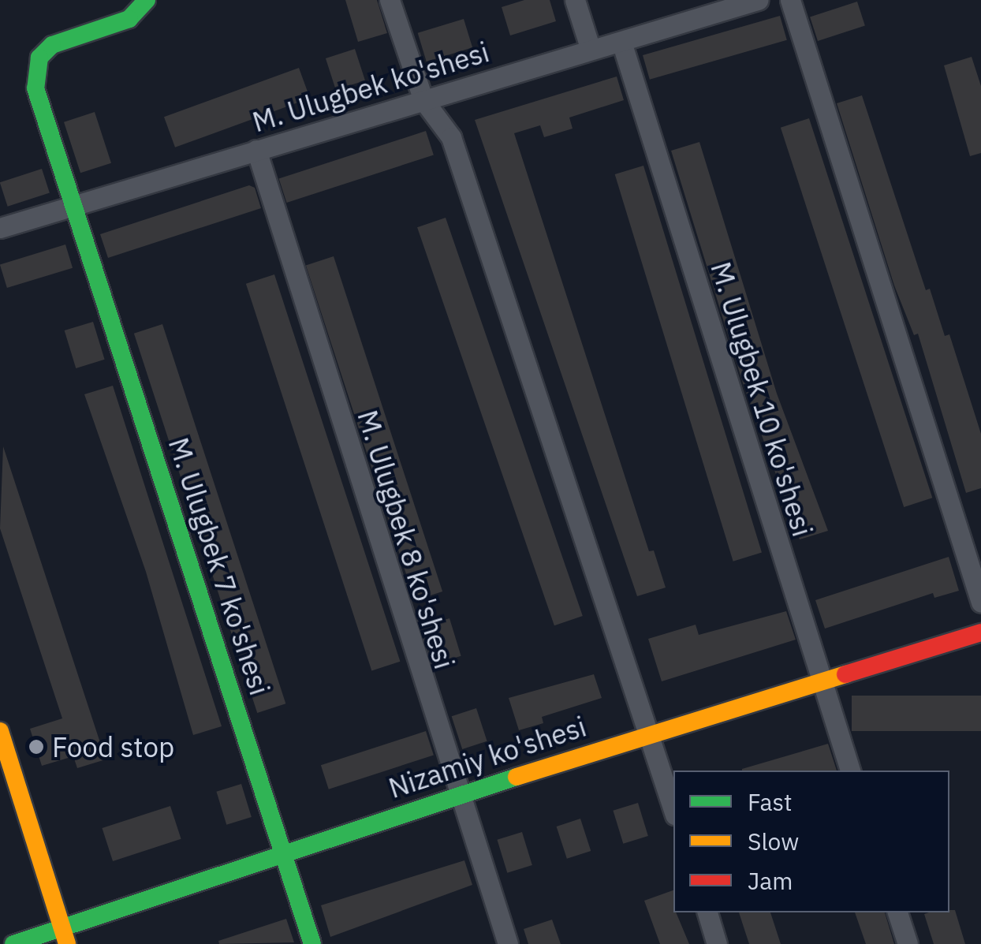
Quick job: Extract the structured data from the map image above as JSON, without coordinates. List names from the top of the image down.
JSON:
{
  "streets": {
    "street": [
      "M. Ulugbek ko'shesi",
      "M. Ulugbek 10 ko'shesi",
      "M. Ulugbek 8 ko'shesi",
      "M. Ulugbek 7 ko'shesi",
      "Nizamiy ko'shesi"
    ]
  },
  "crossings": [
    ["M. Ulugbek ko'shesi", "M. Ulugbek 10 ko'shesi"],
    ["M. Ulugbek ko'shesi", "M. Ulugbek 8 ko'shesi"],
    ["M. Ulugbek ko'shesi", "M. Ulugbek 7 ko'shesi"],
    ["M. Ulugbek 10 ko'shesi", "Nizamiy ko'shesi"],
    ["M. Ulugbek 8 ko'shesi", "Nizamiy ko'shesi"],
    ["M. Ulugbek 7 ko'shesi", "Nizamiy ko'shesi"]
  ],
  "places": ["Food stop"],
  "legend": ["Fast", "Slow", "Jam"]
}
